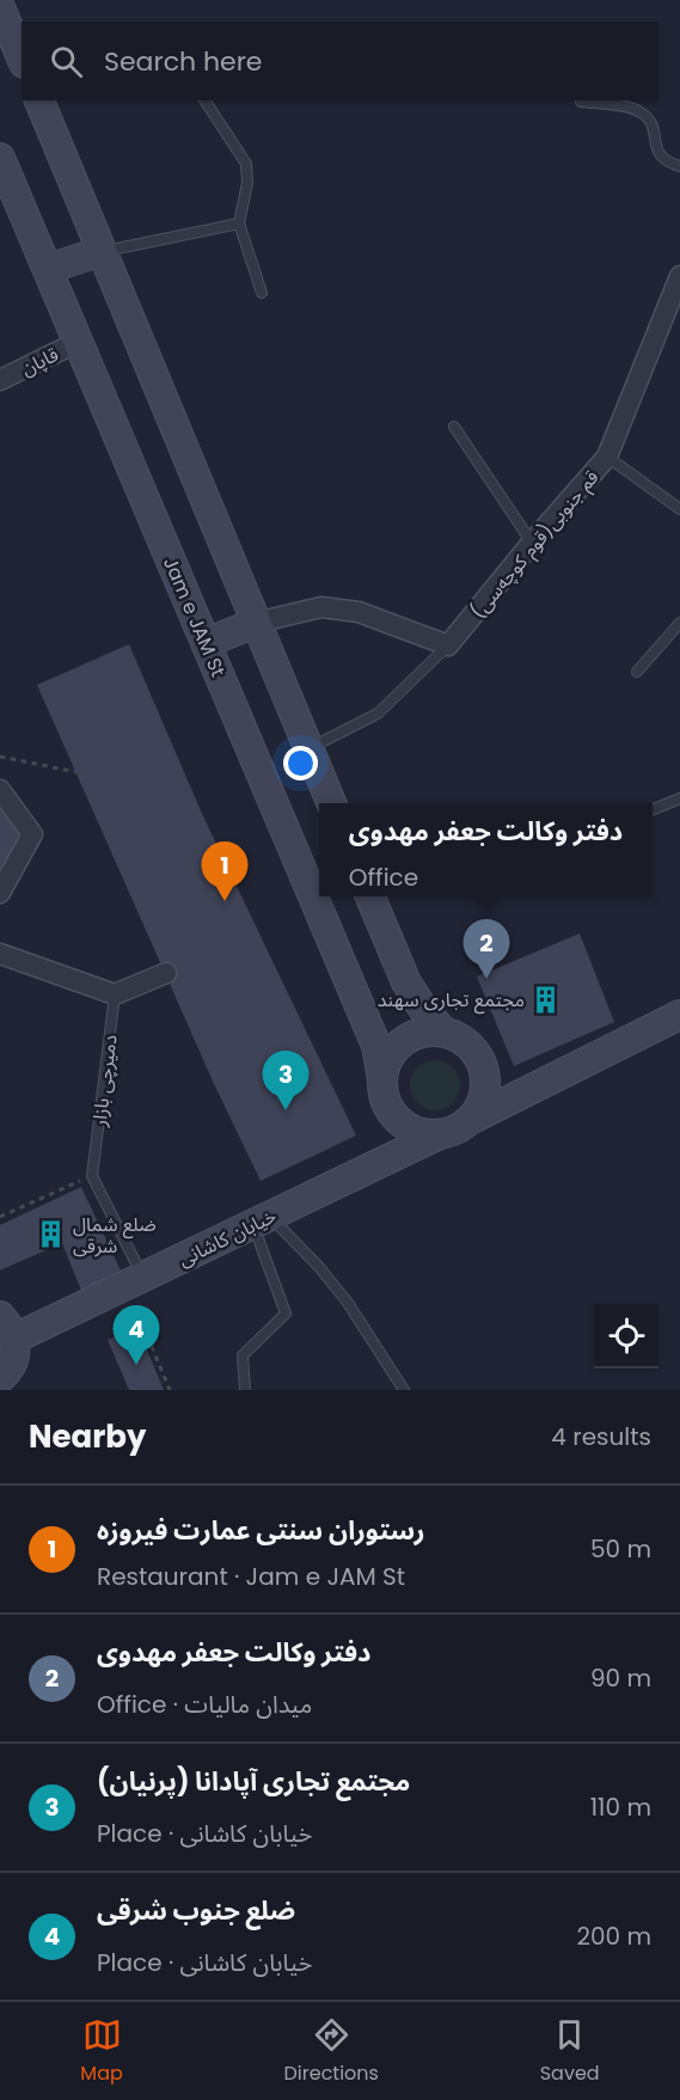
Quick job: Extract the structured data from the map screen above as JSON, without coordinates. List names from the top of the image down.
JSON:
{
  "streets": {
    "street": [
      "قاپان",
      "قم جنوبی(قوم کوچه‌سی)",
      "Jam e JAM St",
      "خیابان کاشانی"
    ],
    "lane": ["دمیرچی بازار"]
  },
  "crossings": [
    ["قاپان", "Jam e JAM St"],
    ["Jam e JAM St", "خیابان کاشانی"]
  ],
  "places": {
    "building": ["مجتمع تجاری سهند", "ضلع شمال شرقی"]
  },
  "page": {
    "search": "Search here",
    "popup": ["دفتر وکالت جعفر مهدوی", "Office"],
    "pins": [
      "1",
      "2",
      "3",
      "4"
    ],
    "heading": ["Nearby", "4 results"],
    "list": [
      {
        "mark": "1",
        "name": "رستوران سنتی عمارت فیروزه",
        "note": "Restaurant · Jam e JAM St",
        "value": "50 m"
      },
      {
        "mark": "2",
        "name": "دفتر وکالت جعفر مهدوی",
        "note": "Office · میدان مالیات",
        "value": "90 m"
      },
      {
        "mark": "3",
        "name": "مجتمع تجاری آپادانا (پرنیان)",
        "note": "Place · خیابان کاشانی",
        "value": "110 m"
      },
      {
        "mark": "4",
        "name": "ضلع جنوب شرقی",
        "note": "Place · خیابان کاشانی",
        "value": "200 m"
      }
    ],
    "nav": ["Map", "Directions", "Saved"]
  }
}
